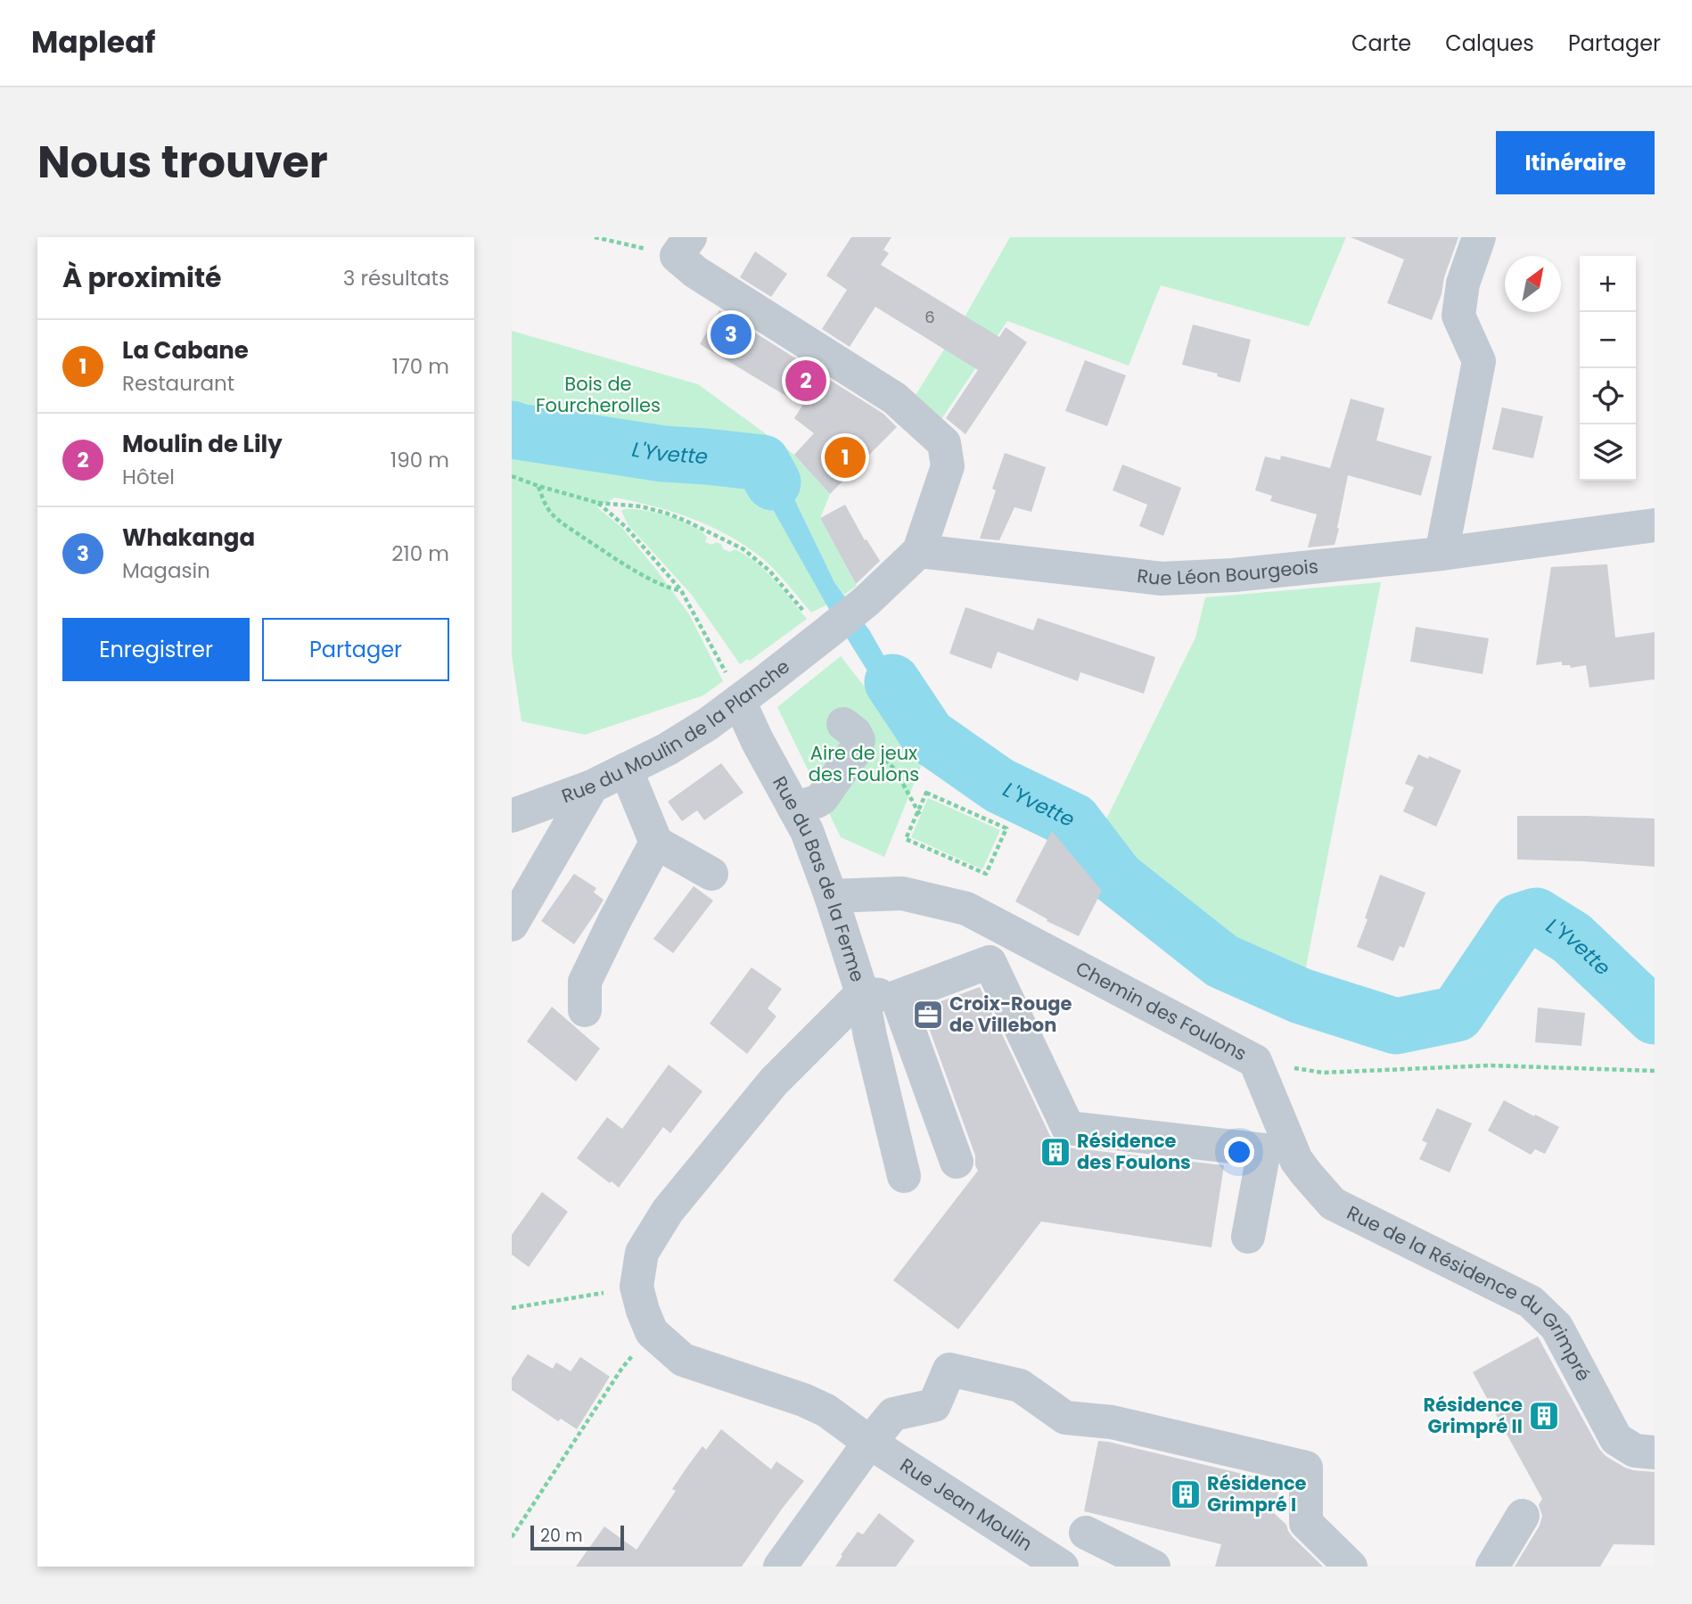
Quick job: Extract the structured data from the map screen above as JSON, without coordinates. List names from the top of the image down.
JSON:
{
  "streets": {
    "street": [
      "Rue Léon Bourgeois",
      "Rue du Moulin de la Planche",
      "Rue du Bas de la Ferme",
      "Chemin des Foulons",
      "Rue de la Résidence du Grimpré",
      "Rue Jean Moulin"
    ]
  },
  "crossings": [
    ["Rue du Moulin de la Planche", "Rue du Bas de la Ferme"],
    ["Rue du Bas de la Ferme", "Chemin des Foulons"],
    ["Rue du Bas de la Ferme", "Rue Jean Moulin"],
    ["Chemin des Foulons", "Rue de la Résidence du Grimpré"]
  ],
  "water": ["L'Yvette"],
  "parks": ["Bois de Fourcherolles", "Aire de jeux des Foulons"],
  "places": {
    "office": ["Croix-Rouge de Villebon"],
    "building": ["Résidence des Foulons", "Résidence Grimpré II", "Résidence Grimpré I"]
  },
  "house_numbers": ["6"],
  "scale_bar": "20 m",
  "north": "top right",
  "page": {
    "header": "Mapleaf",
    "nav": ["Carte", "Calques", "Partager"],
    "title": "Nous trouver",
    "buttons": [
      "Itinéraire",
      ["Enregistrer", "Partager"]
    ],
    "heading": ["À proximité", "3 résultats"],
    "map_buttons": ["+", "−"],
    "pins": ["3", "2", "1"],
    "list": [
      {
        "mark": "1",
        "name": "La Cabane",
        "note": "Restaurant",
        "value": "170 m"
      },
      {
        "mark": "2",
        "name": "Moulin de Lily",
        "note": "Hôtel",
        "value": "190 m"
      },
      {
        "mark": "3",
        "name": "Whakanga",
        "note": "Magasin",
        "value": "210 m"
      }
    ],
    "scale": "20 m"
  }
}
